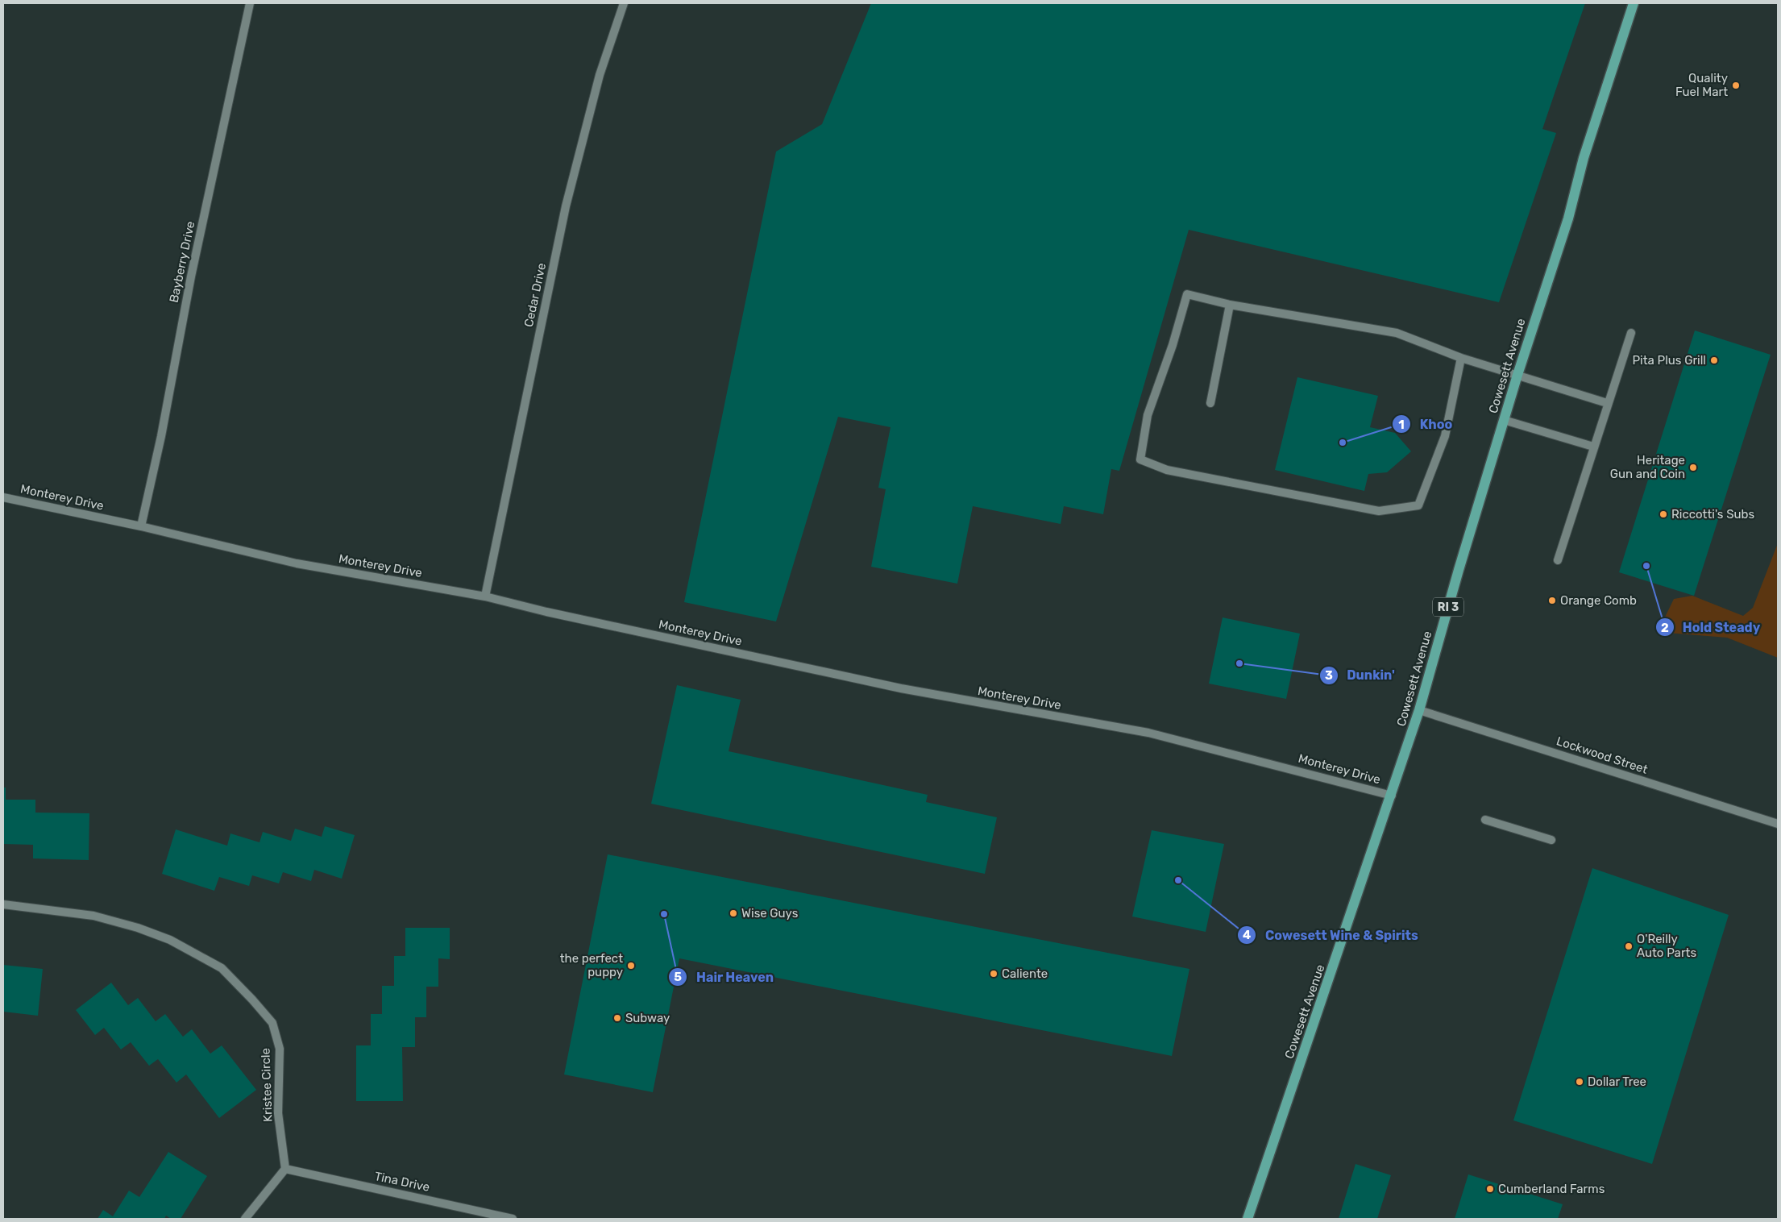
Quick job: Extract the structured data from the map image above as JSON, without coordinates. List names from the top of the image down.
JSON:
{
  "streets": {
    "main road": ["Cowesett Avenue", "RI 3"],
    "street": [
      "Bayberry Drive",
      "Cedar Drive",
      "Monterey Drive",
      "Lockwood Street",
      "Kristee Circle",
      "Tina Drive"
    ]
  },
  "crossings": [
    ["Bayberry Drive", "Monterey Drive"],
    ["Cedar Drive", "Monterey Drive"],
    ["Cowesett Avenue", "Monterey Drive"],
    ["Cowesett Avenue", "Lockwood Street"],
    ["Kristee Circle", "Tina Drive"]
  ],
  "places": [
    "Quality Fuel Mart",
    "Pita Plus Grill",
    "Khoo",
    "Heritage Gun and Coin",
    "Riccotti's Subs",
    "Hold Steady",
    "Orange Comb",
    "Dunkin'",
    "Cowesett Wine & Spirits",
    "Wise Guys",
    "Hair Heaven",
    "O'Reilly Auto Parts",
    "the perfect puppy",
    "Caliente",
    "Subway",
    "Dollar Tree",
    "Cumberland Farms"
  ]
}
